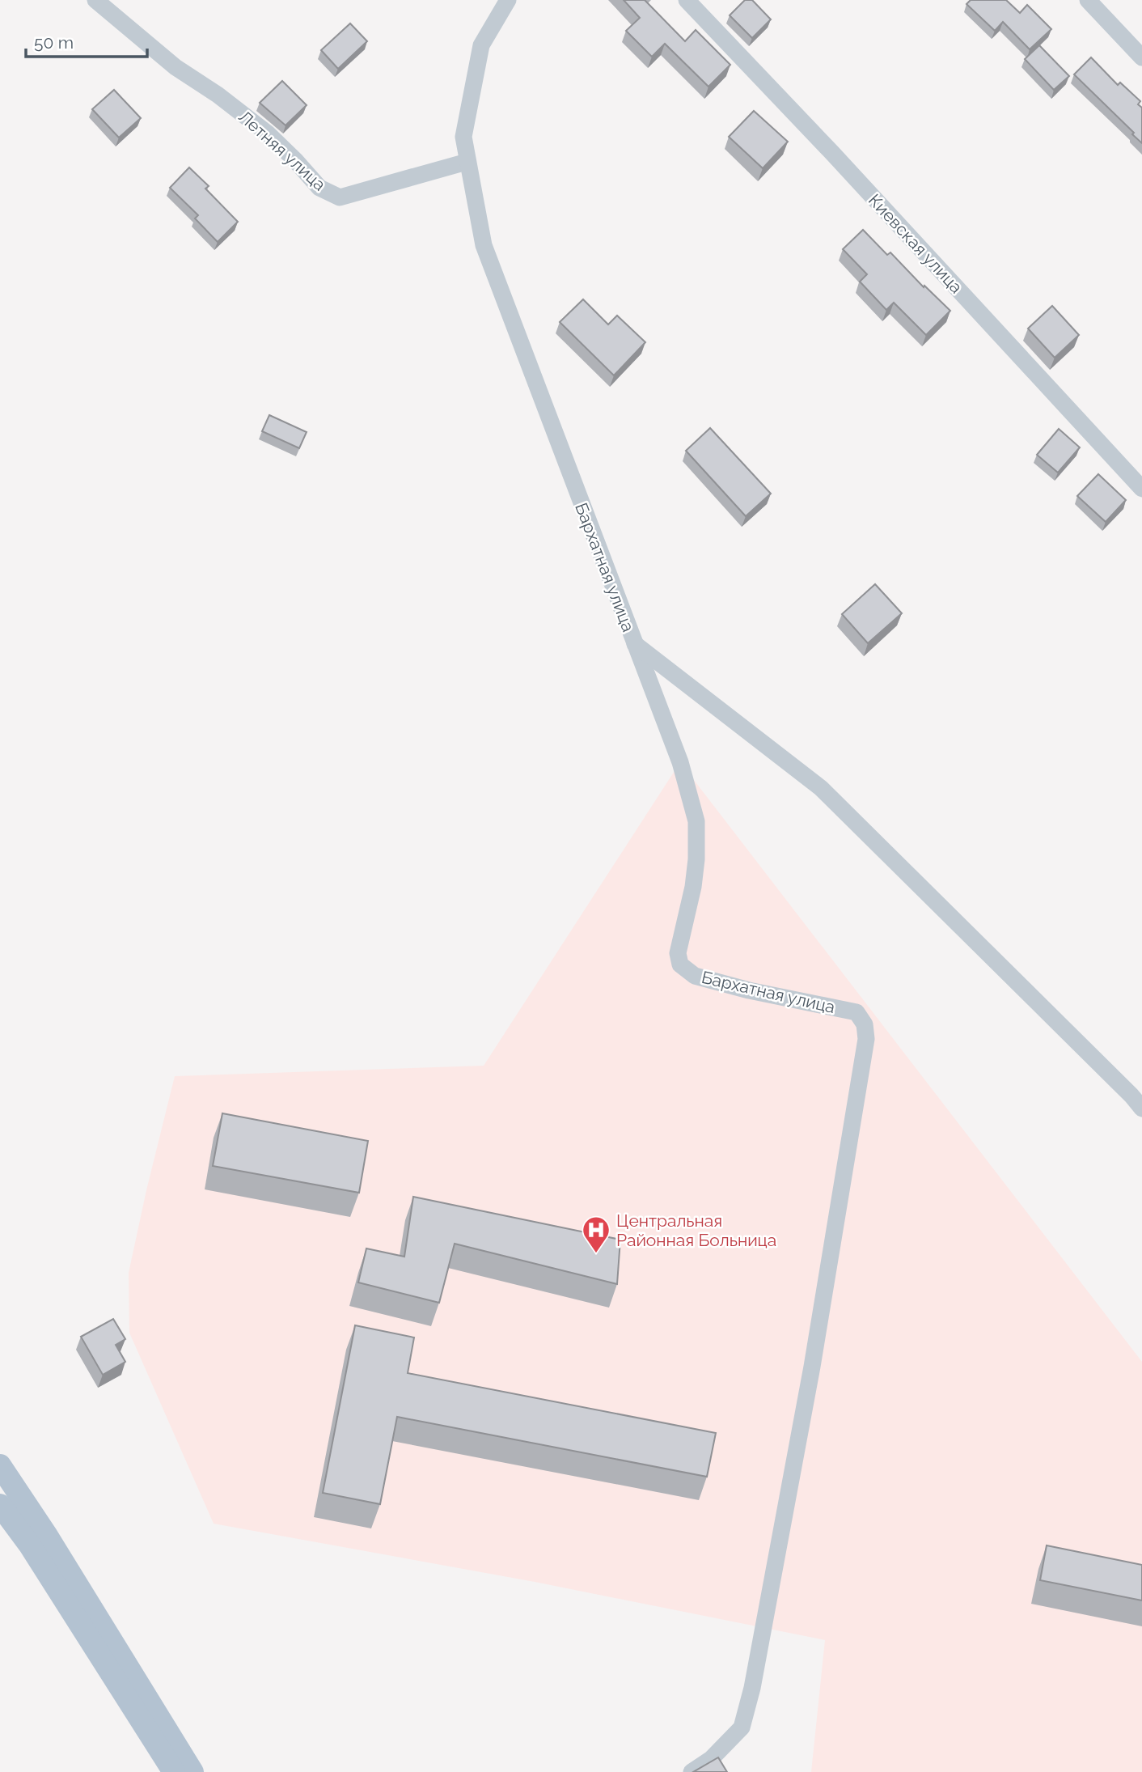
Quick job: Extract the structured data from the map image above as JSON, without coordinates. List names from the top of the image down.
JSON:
{
  "streets": {
    "street": ["Летняя улица", "Киевская улица", "Бархатная улица"]
  },
  "crossings": [
    ["Летняя улица", "Бархатная улица"]
  ],
  "places": {
    "hospital": ["Центральная Районная Больница"]
  },
  "scale_bar": "50 m"
}
